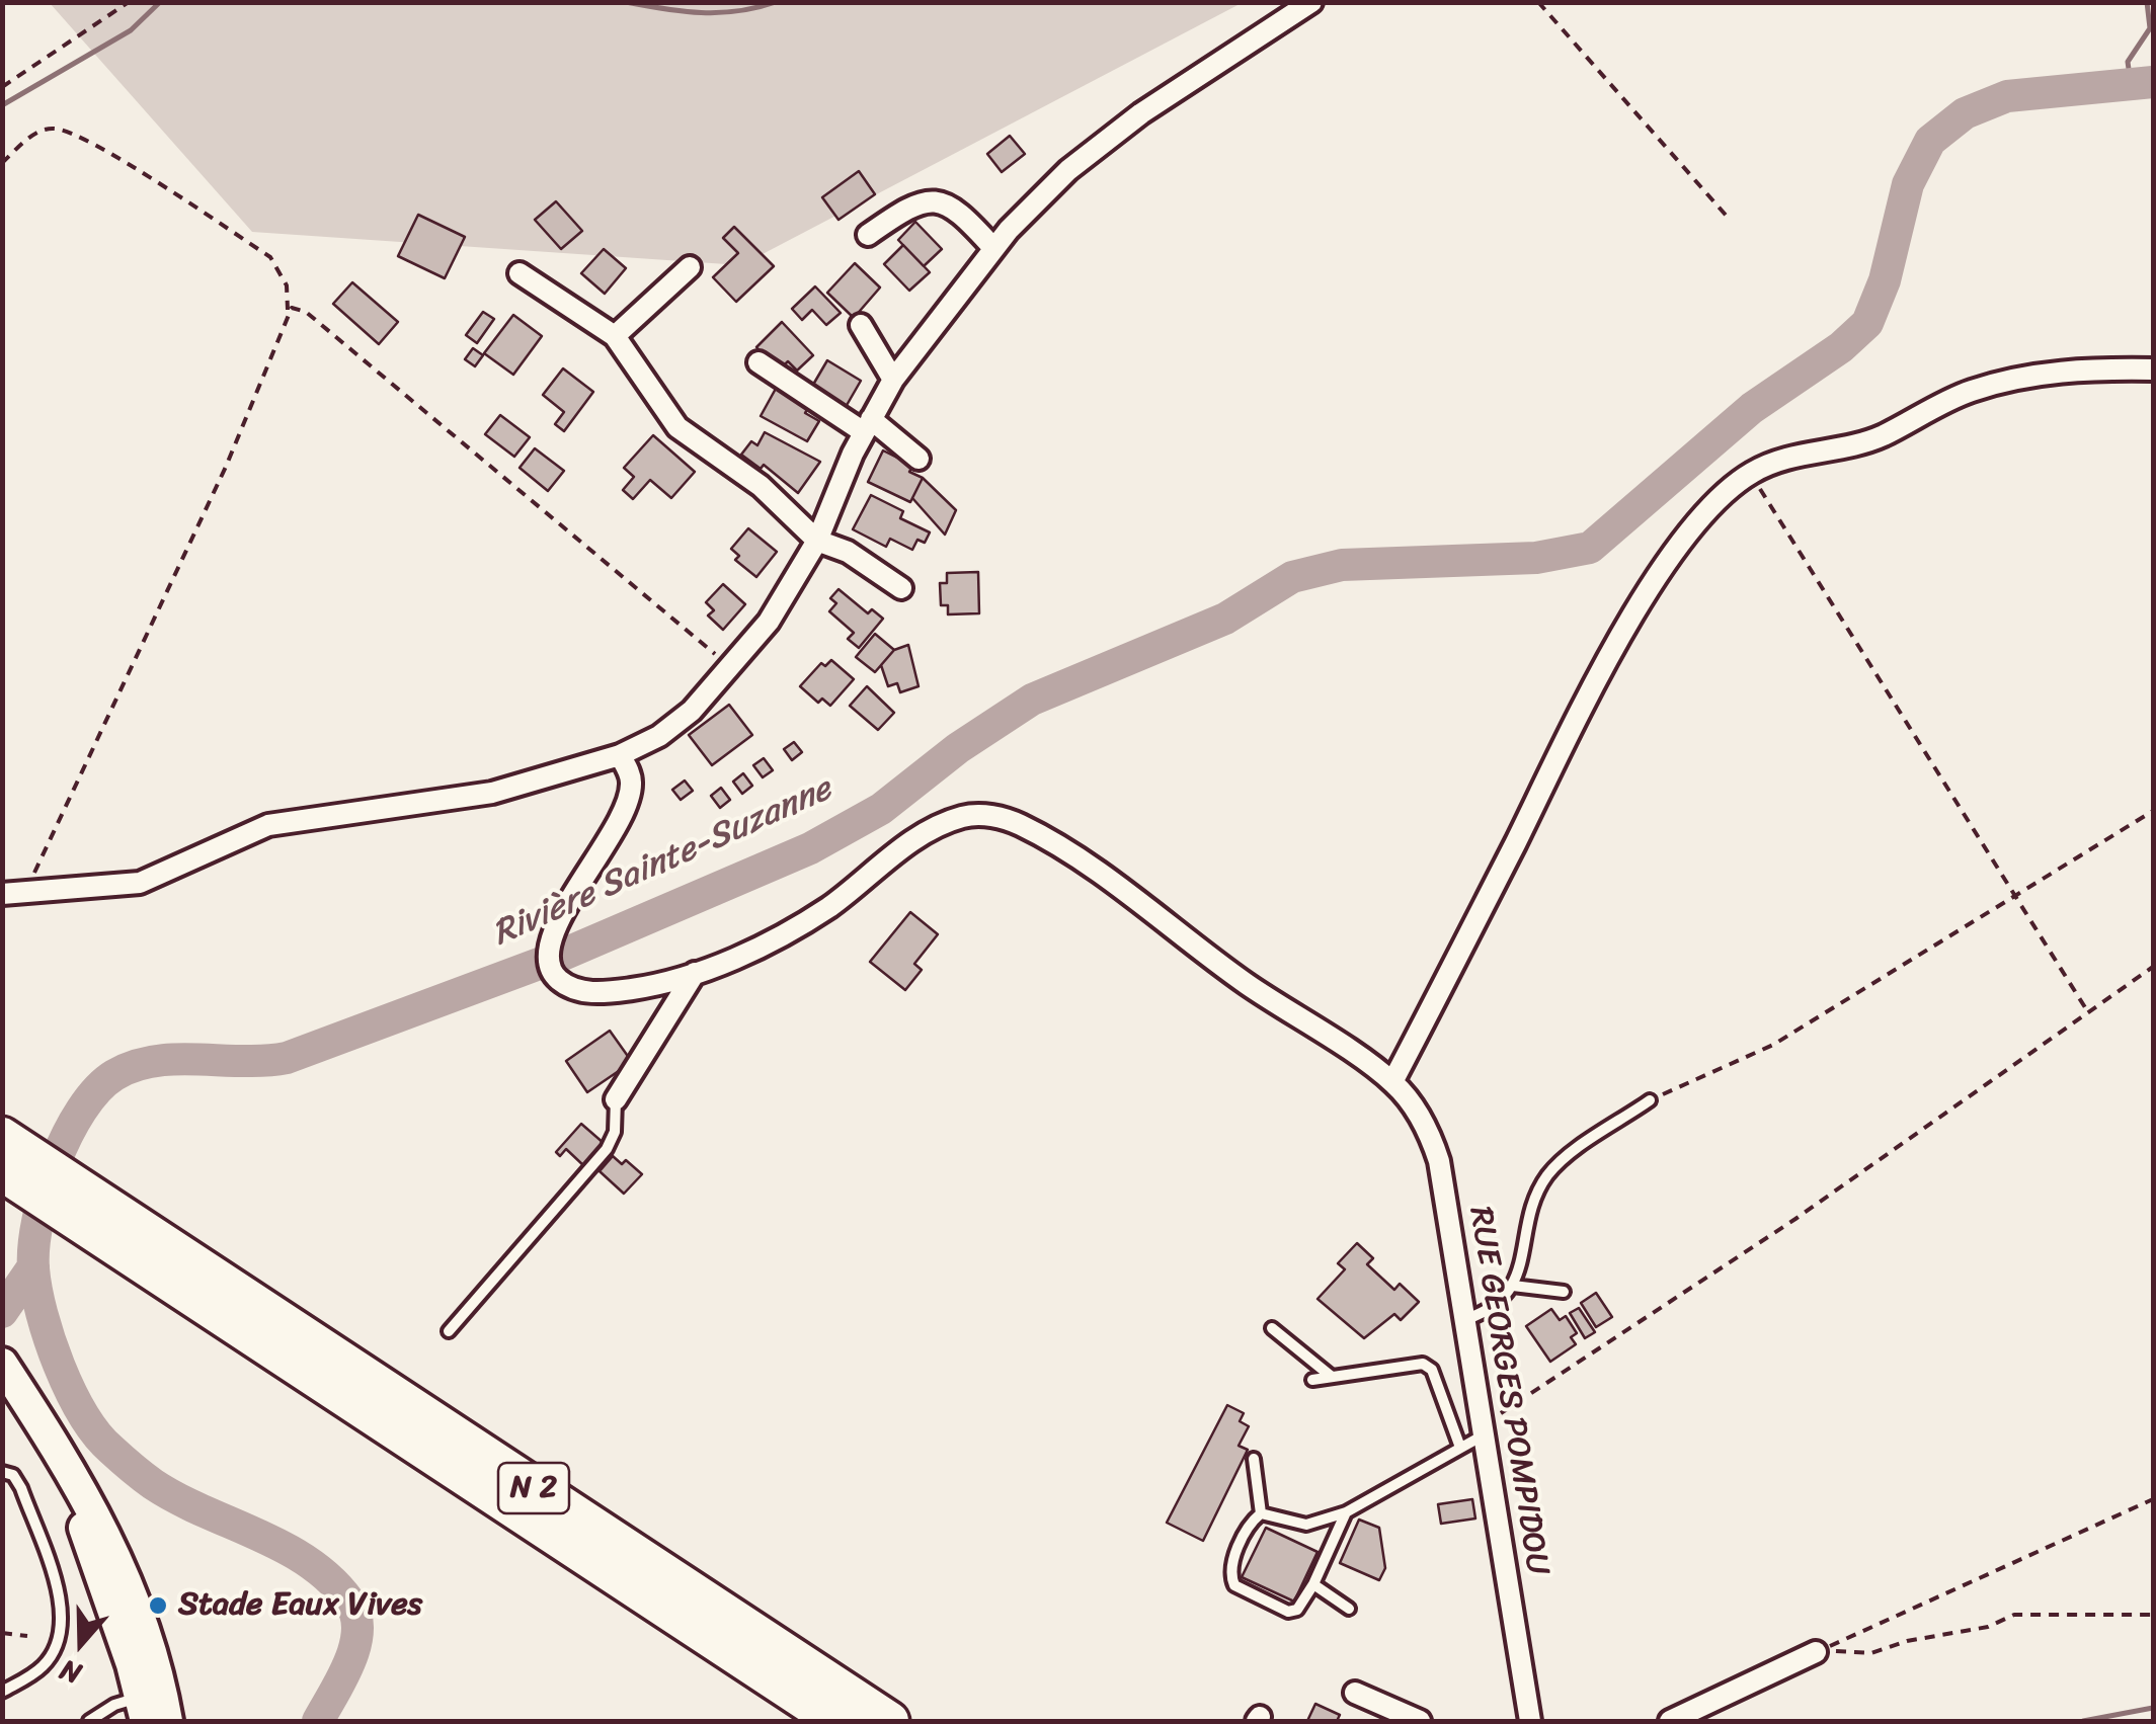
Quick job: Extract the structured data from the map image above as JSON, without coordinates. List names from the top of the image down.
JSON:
{
  "streets": {
    "highway": ["N 2"],
    "street": ["RUE GEORGES POMPIDOU"]
  },
  "water": ["Rivière Sainte-Suzanne"],
  "places": ["Stade Eaux Vives"],
  "north": "bottom"
}
